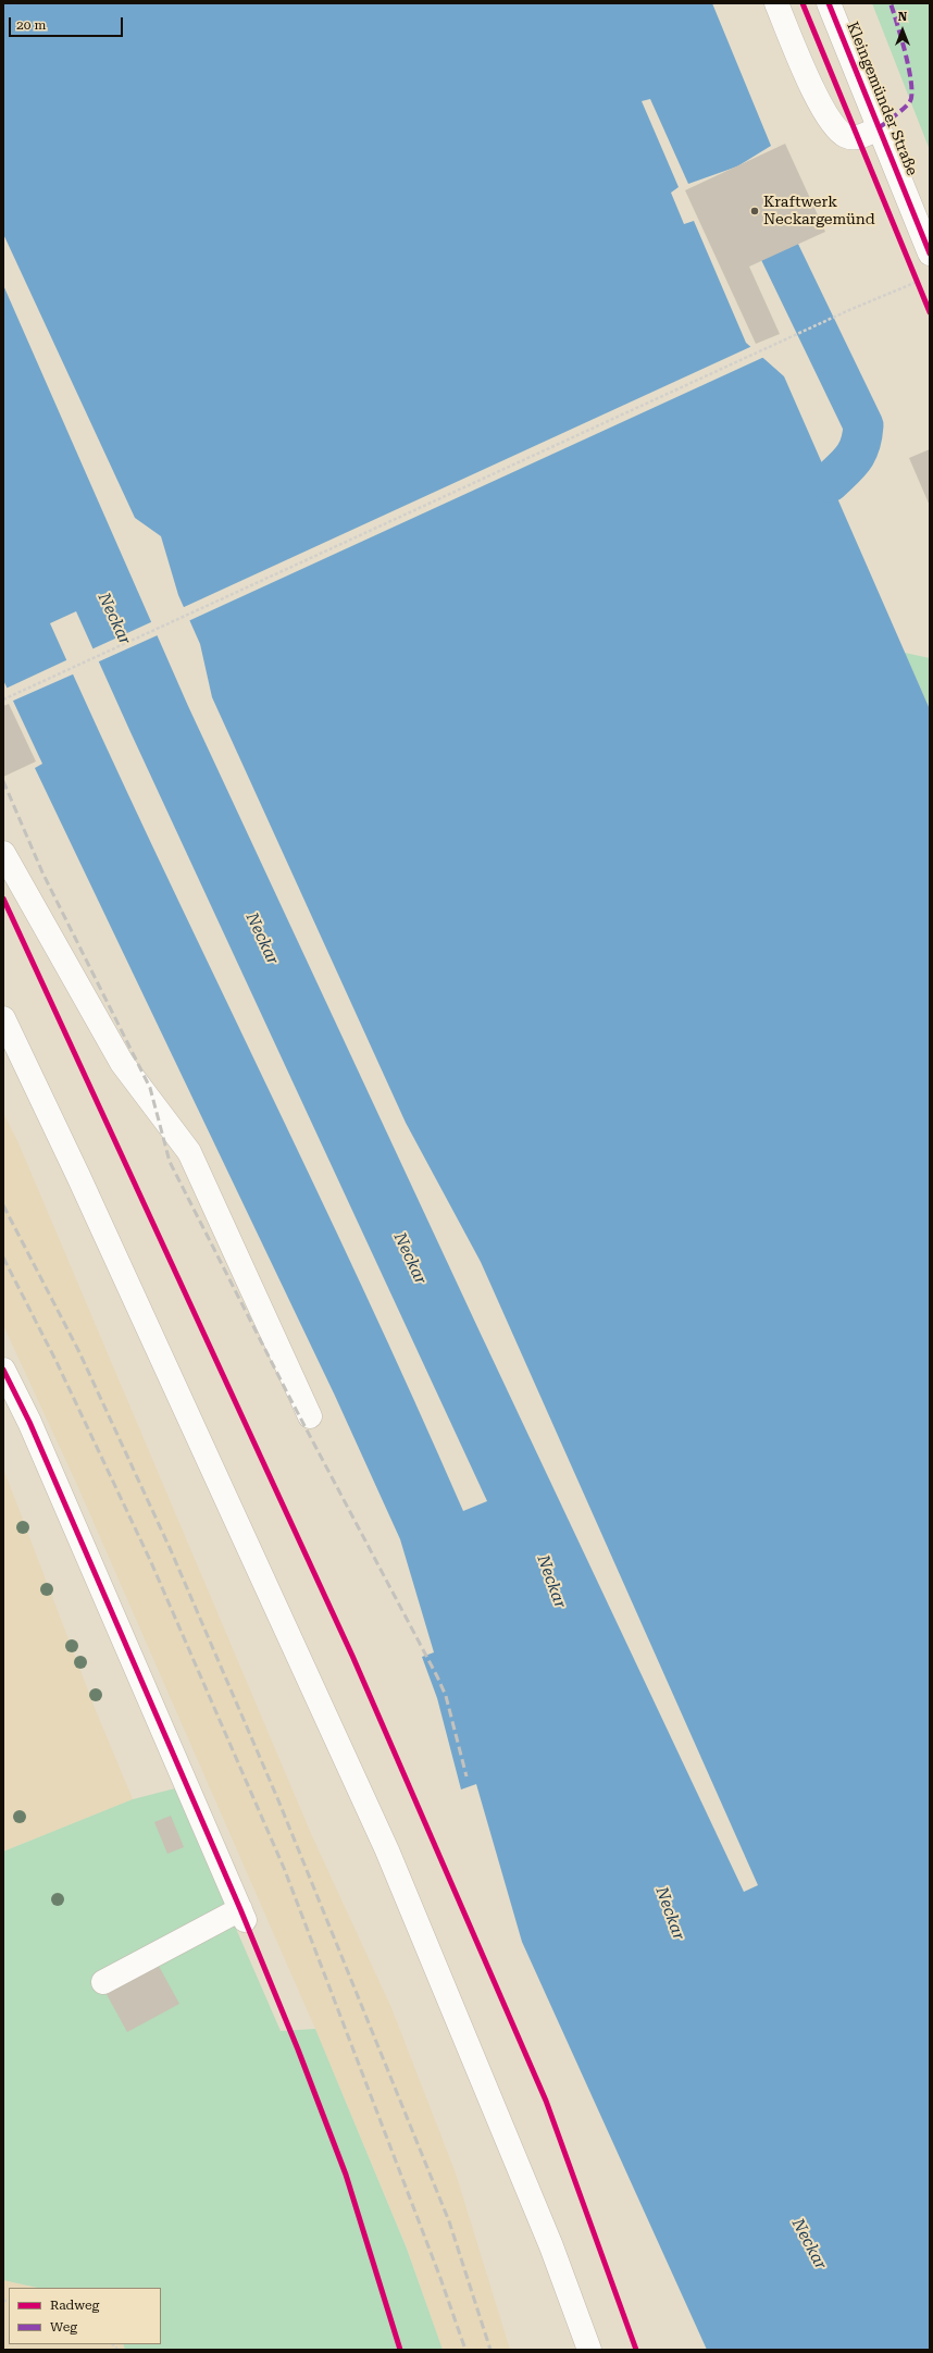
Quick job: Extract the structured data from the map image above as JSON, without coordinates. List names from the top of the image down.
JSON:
{
  "streets": {
    "main road": ["Kleingemünder Straße"]
  },
  "water": ["Neckar"],
  "places": ["Kraftwerk Neckargemünd"],
  "legend": ["Radweg", "Weg"],
  "scale_bar": "20 m",
  "north": "top"
}
